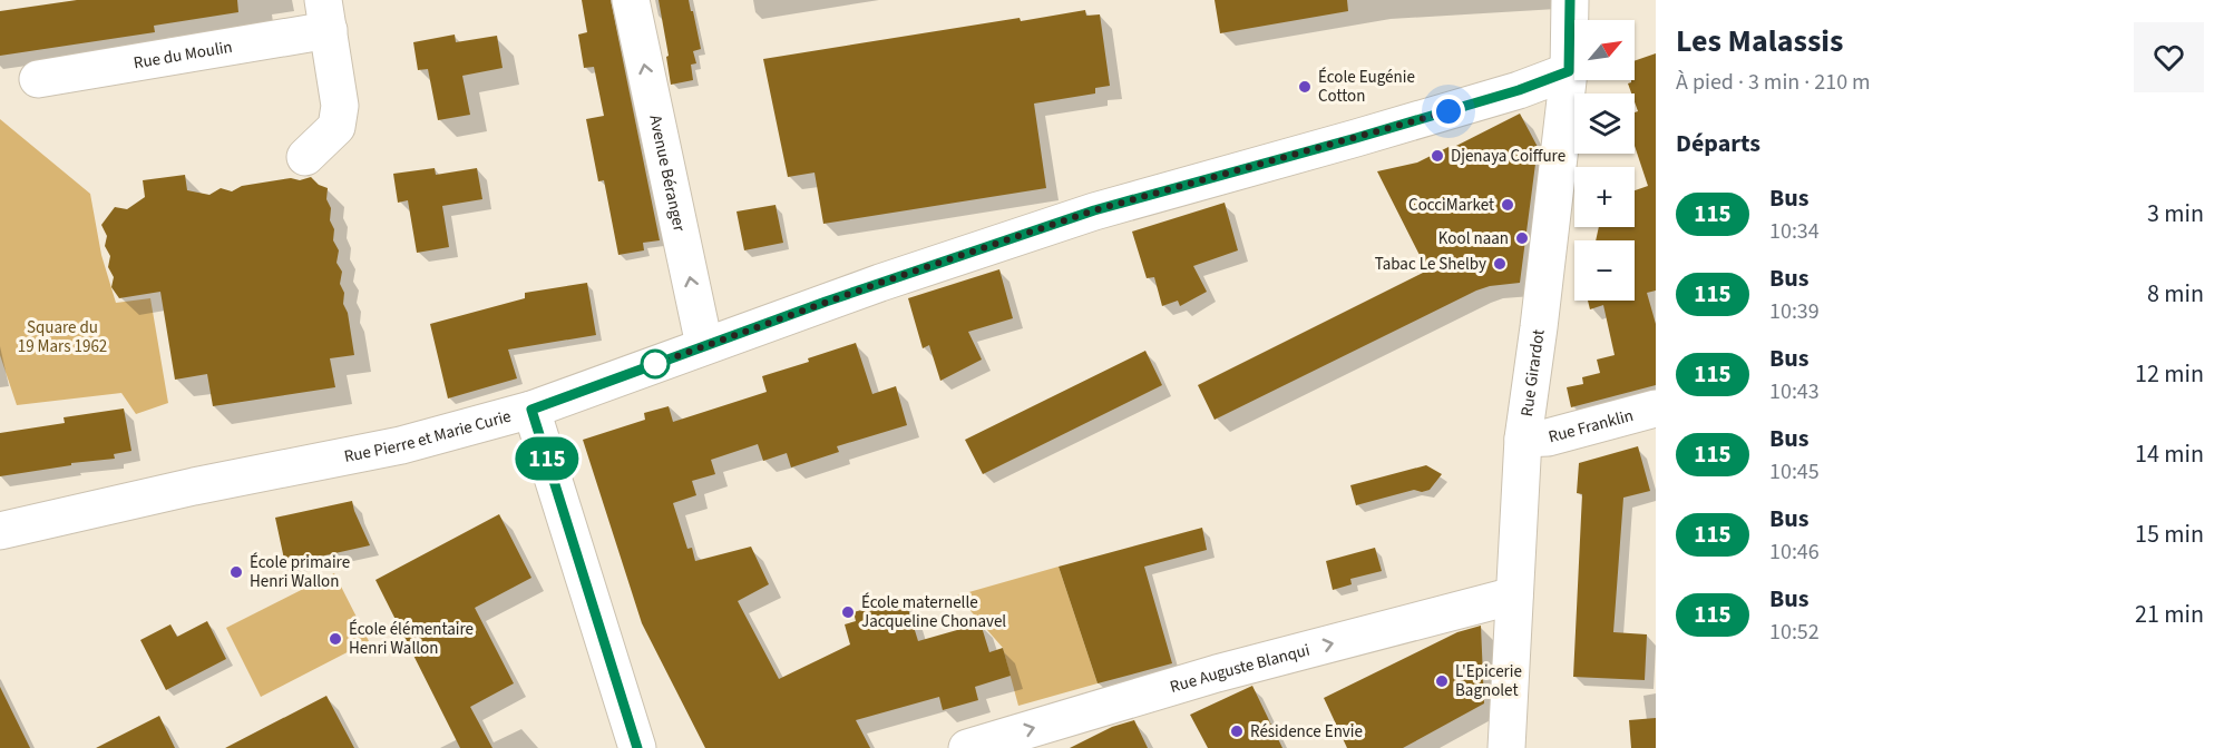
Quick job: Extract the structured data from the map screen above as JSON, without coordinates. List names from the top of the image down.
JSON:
{
  "streets": {
    "street": [
      "Rue du Moulin",
      "Avenue Béranger",
      "Rue Girardot",
      "Rue Franklin",
      "Rue Pierre et Marie Curie",
      "Rue Auguste Blanqui"
    ]
  },
  "crossings": [
    ["Avenue Béranger", "Rue Pierre et Marie Curie"],
    ["Rue Girardot", "Rue Franklin"],
    ["Rue Girardot", "Rue Pierre et Marie Curie"],
    ["Rue Girardot", "Rue Auguste Blanqui"]
  ],
  "one_way": ["Avenue Béranger", "Rue Auguste Blanqui"],
  "parks": ["Square du 19 Mars 1962"],
  "places": [
    "École Eugénie Cotton",
    "Djenaya Coiffure",
    "CocciMarket",
    "Kool naan",
    "Tabac Le Shelby",
    "École primaire Henri Wallon",
    "École maternelle Jacqueline Chonavel",
    "École élémentaire Henri Wallon",
    "L'Epicerie Bagnolet",
    "Résidence Envie"
  ],
  "lines": ["bus line 115"],
  "north": "top right",
  "page": {
    "on_map": "115",
    "heading": [
      ["Les Malassis", "À pied · 3 min · 210 m"],
      "Départs"
    ],
    "map_buttons": ["+", "−"],
    "list": [
      {
        "mark": "115",
        "name": "Bus",
        "note": "10:34",
        "value": "3 min"
      },
      {
        "mark": "115",
        "name": "Bus",
        "note": "10:39",
        "value": "8 min"
      },
      {
        "mark": "115",
        "name": "Bus",
        "note": "10:43",
        "value": "12 min"
      },
      {
        "mark": "115",
        "name": "Bus",
        "note": "10:45",
        "value": "14 min"
      },
      {
        "mark": "115",
        "name": "Bus",
        "note": "10:46",
        "value": "15 min"
      },
      {
        "mark": "115",
        "name": "Bus",
        "note": "10:52",
        "value": "21 min"
      }
    ]
  }
}
